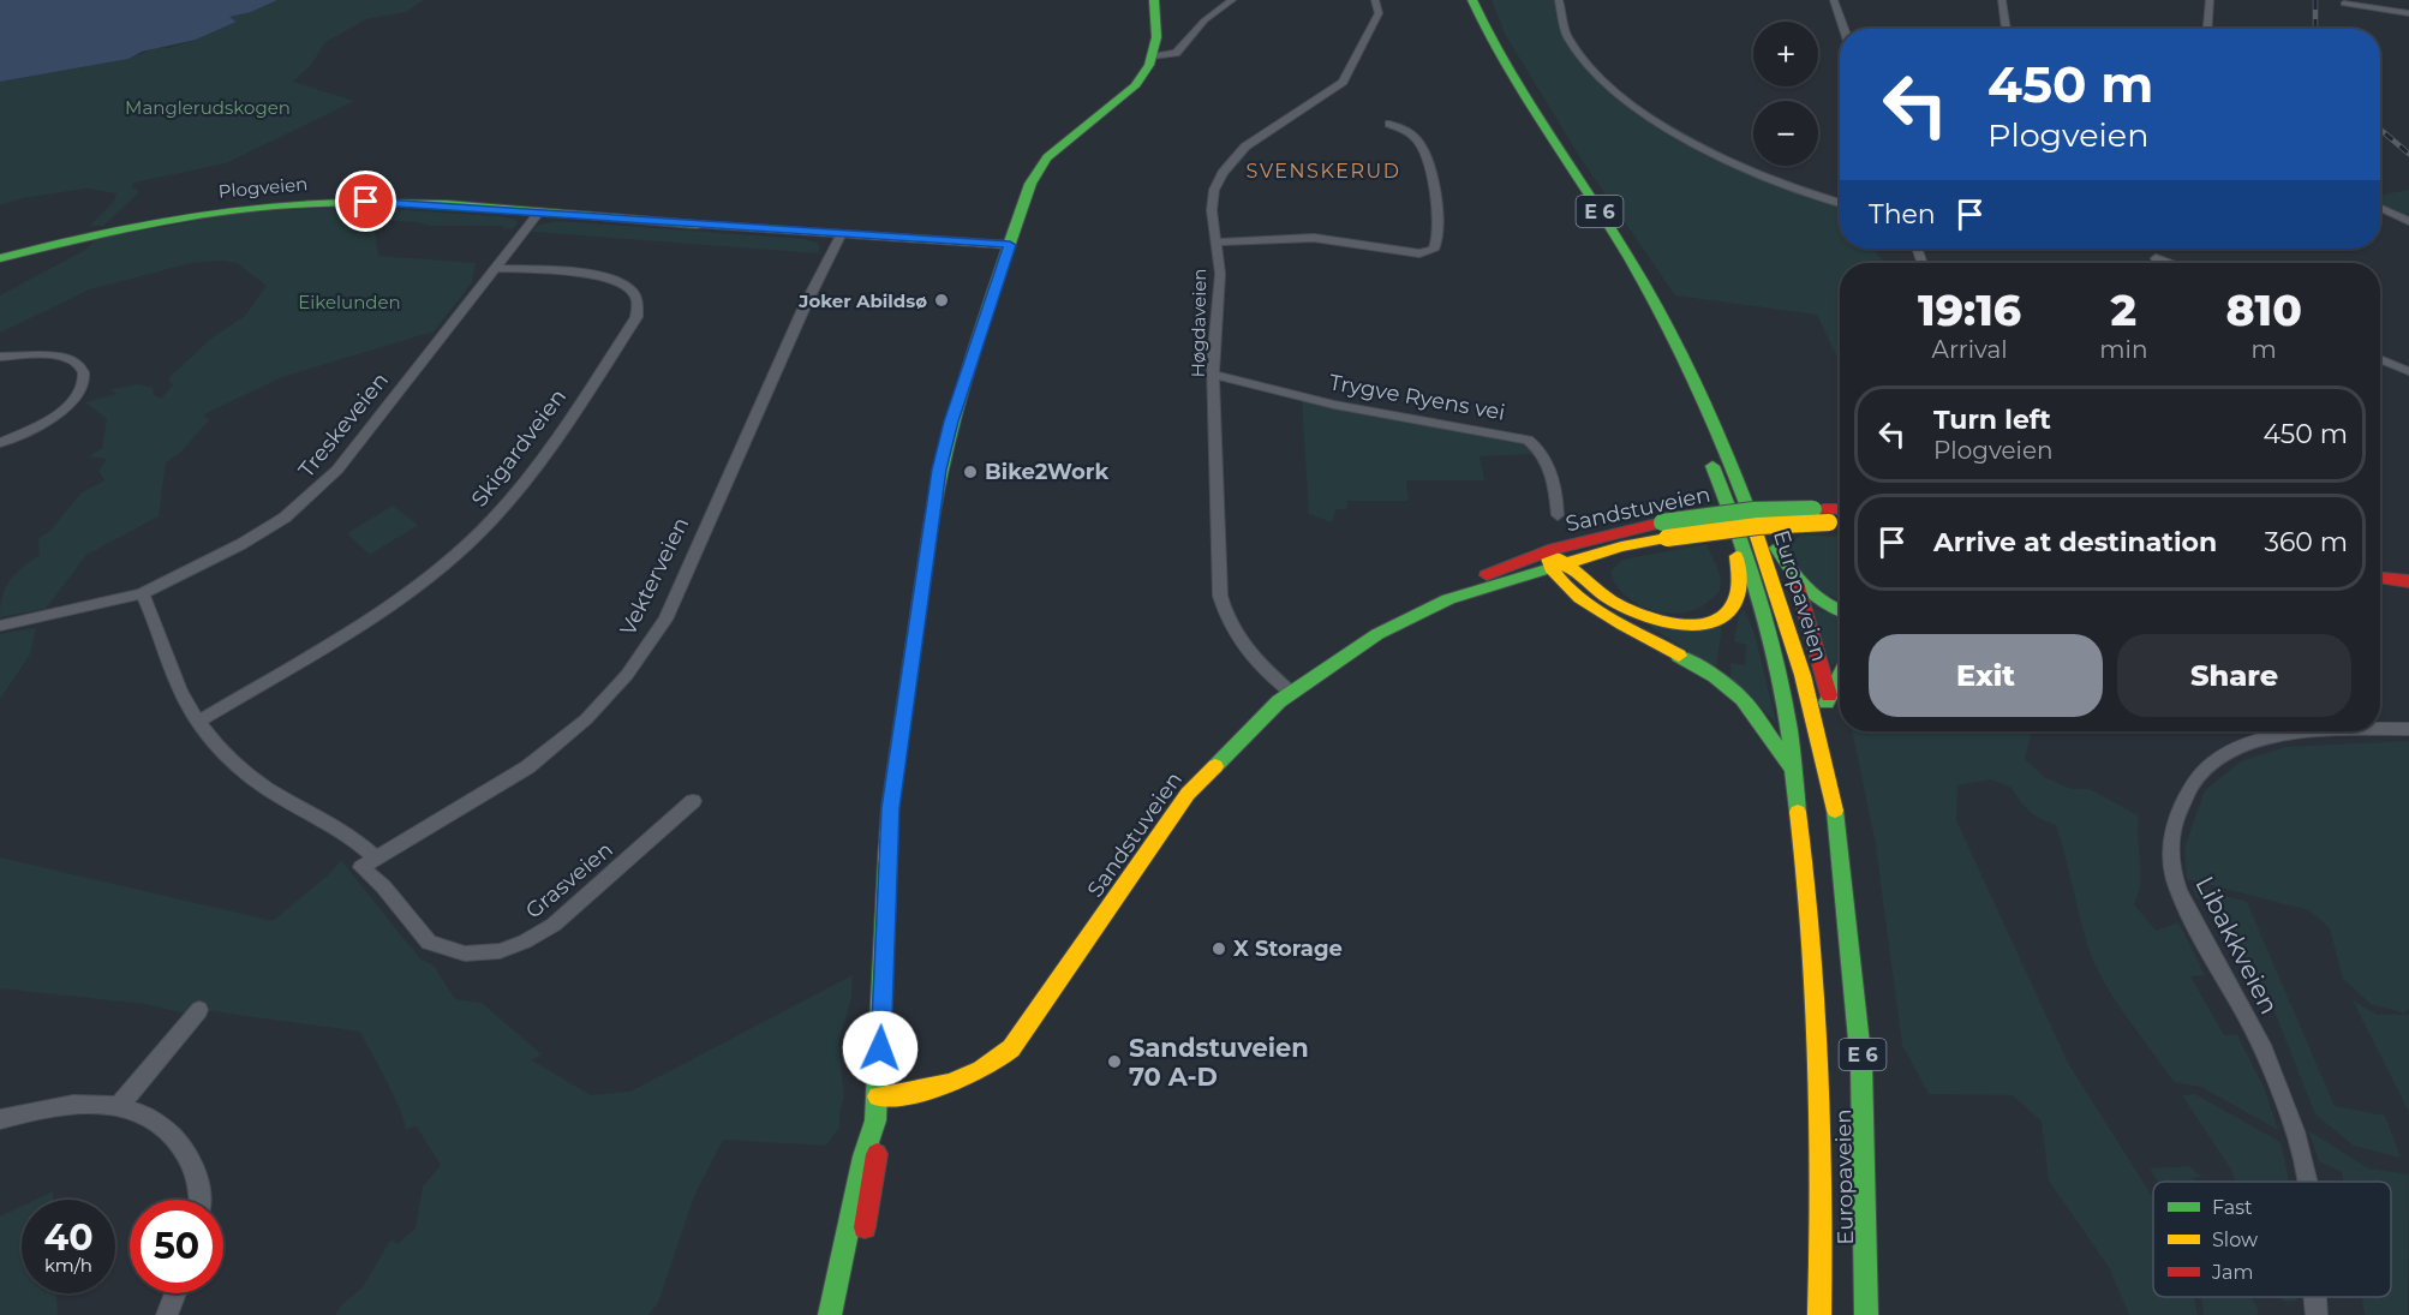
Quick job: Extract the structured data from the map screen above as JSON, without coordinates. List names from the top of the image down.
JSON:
{
  "streets": {
    "main road": [
      "Plogveien",
      "E 6",
      "Sandstuveien",
      "Europaveien"
    ],
    "street": [
      "Høgdaveien",
      "Trygve Ryens vei",
      "Treskeveien",
      "Skigardveien",
      "Vekterveien",
      "Grasveien",
      "Libakkveien"
    ]
  },
  "crossings": [
    ["Plogveien", "Treskeveien"],
    ["Plogveien", "Vekterveien"],
    ["E 6", "Sandstuveien"],
    ["E 6", "Europaveien"],
    ["Høgdaveien", "Trygve Ryens vei"],
    ["Høgdaveien", "Sandstuveien"],
    ["Treskeveien", "Skigardveien"],
    ["Vekterveien", "Grasveien"]
  ],
  "districts": ["SVENSKERUD"],
  "parks": ["Manglerudskogen", "Eikelunden"],
  "places": [
    "Joker Abildsø",
    "Bike2Work",
    "X Storage",
    "Sandstuveien 70 A-D"
  ],
  "legend": ["Fast", "Slow", "Jam"],
  "page": {
    "map_buttons": ["+", "−"],
    "turn": ["450 m", "Plogveien"],
    "then": "Then",
    "eta": [
      "19:16",
      "Arrival",
      "2",
      "min",
      "810",
      "m"
    ],
    "list": [
      {
        "name": "Turn left",
        "note": "Plogveien",
        "value": "450 m"
      },
      {
        "name": "Arrive at destination",
        "value": "360 m"
      }
    ],
    "buttons": ["Exit", "Share"],
    "speed": "40 km/h",
    "limit": "50"
  }
}
